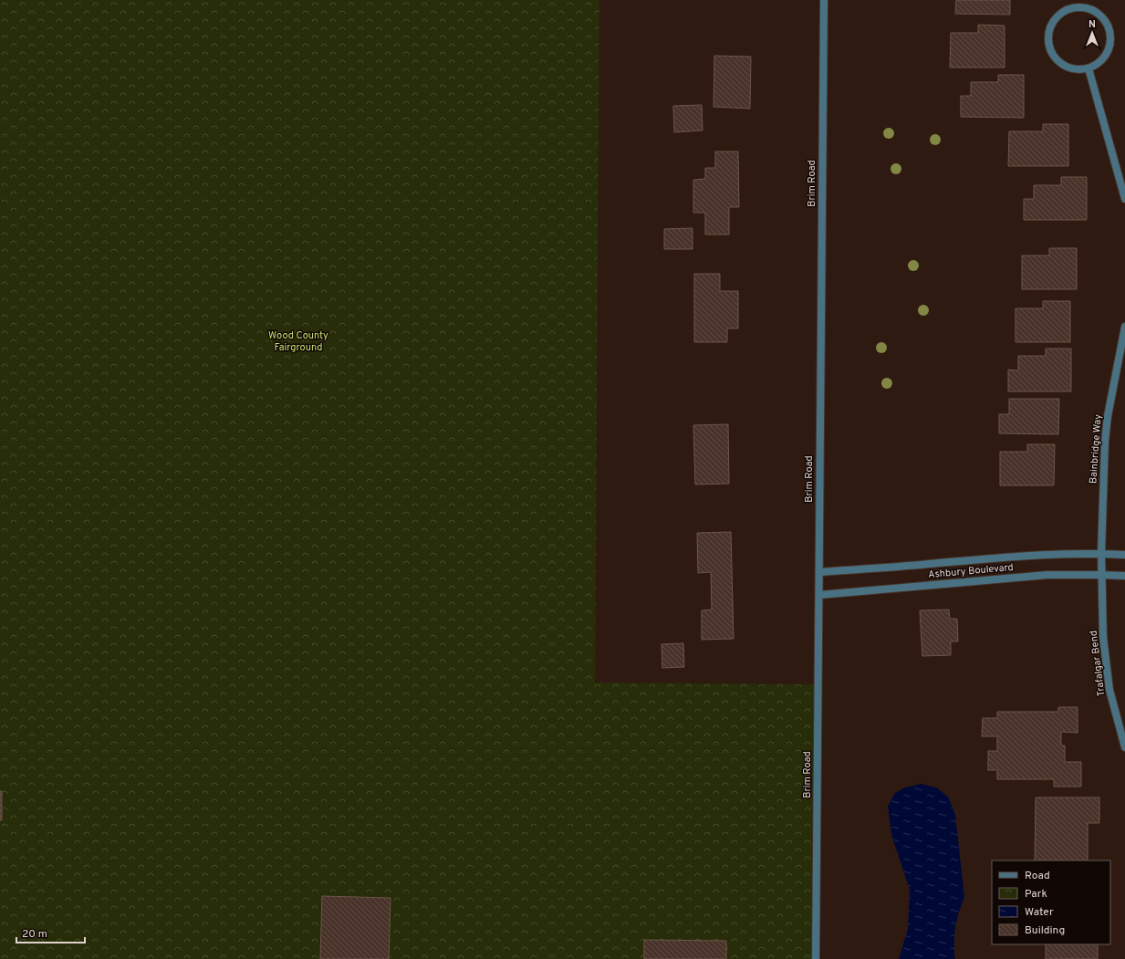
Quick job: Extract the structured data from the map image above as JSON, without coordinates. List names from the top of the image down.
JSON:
{
  "streets": {
    "street": [
      "Brim Road",
      "Bainbridge Way",
      "Ashbury Boulevard",
      "Trafalgar Bend"
    ]
  },
  "crossings": [
    ["Brim Road", "Ashbury Boulevard"],
    ["Bainbridge Way", "Ashbury Boulevard"],
    ["Bainbridge Way", "Trafalgar Bend"],
    ["Ashbury Boulevard", "Trafalgar Bend"]
  ],
  "parks": ["Wood County Fairground"],
  "legend": [
    "Road",
    "Park",
    "Water",
    "Building"
  ],
  "scale_bar": "20 m",
  "north": "top"
}
